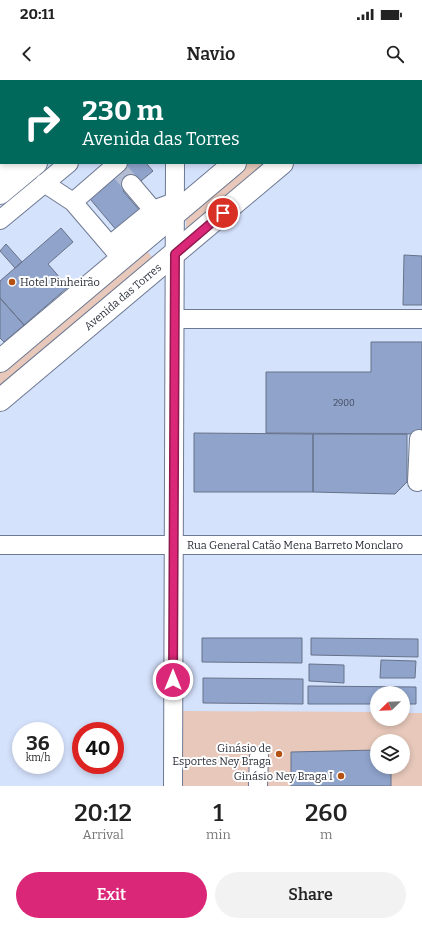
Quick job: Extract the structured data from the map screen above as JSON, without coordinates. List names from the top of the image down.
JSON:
{
  "streets": {
    "main road": ["Avenida das Torres"],
    "street": ["Rua General Catão Mena Barreto Monclaro"]
  },
  "places": ["Hotel Pinheirão", "Ginásio de Esportes Ney Braga", "Ginásio Ney Braga I"],
  "house_numbers": ["2900"],
  "north": "bottom left",
  "page": {
    "status": "20:11",
    "header": "Navio",
    "turn": ["230 m", "Avenida das Torres"],
    "speed": "36 km/h",
    "limit": "40",
    "eta": [
      "20:12",
      "Arrival",
      "1",
      "min",
      "260",
      "m"
    ],
    "buttons": ["Exit", "Share"]
  }
}
